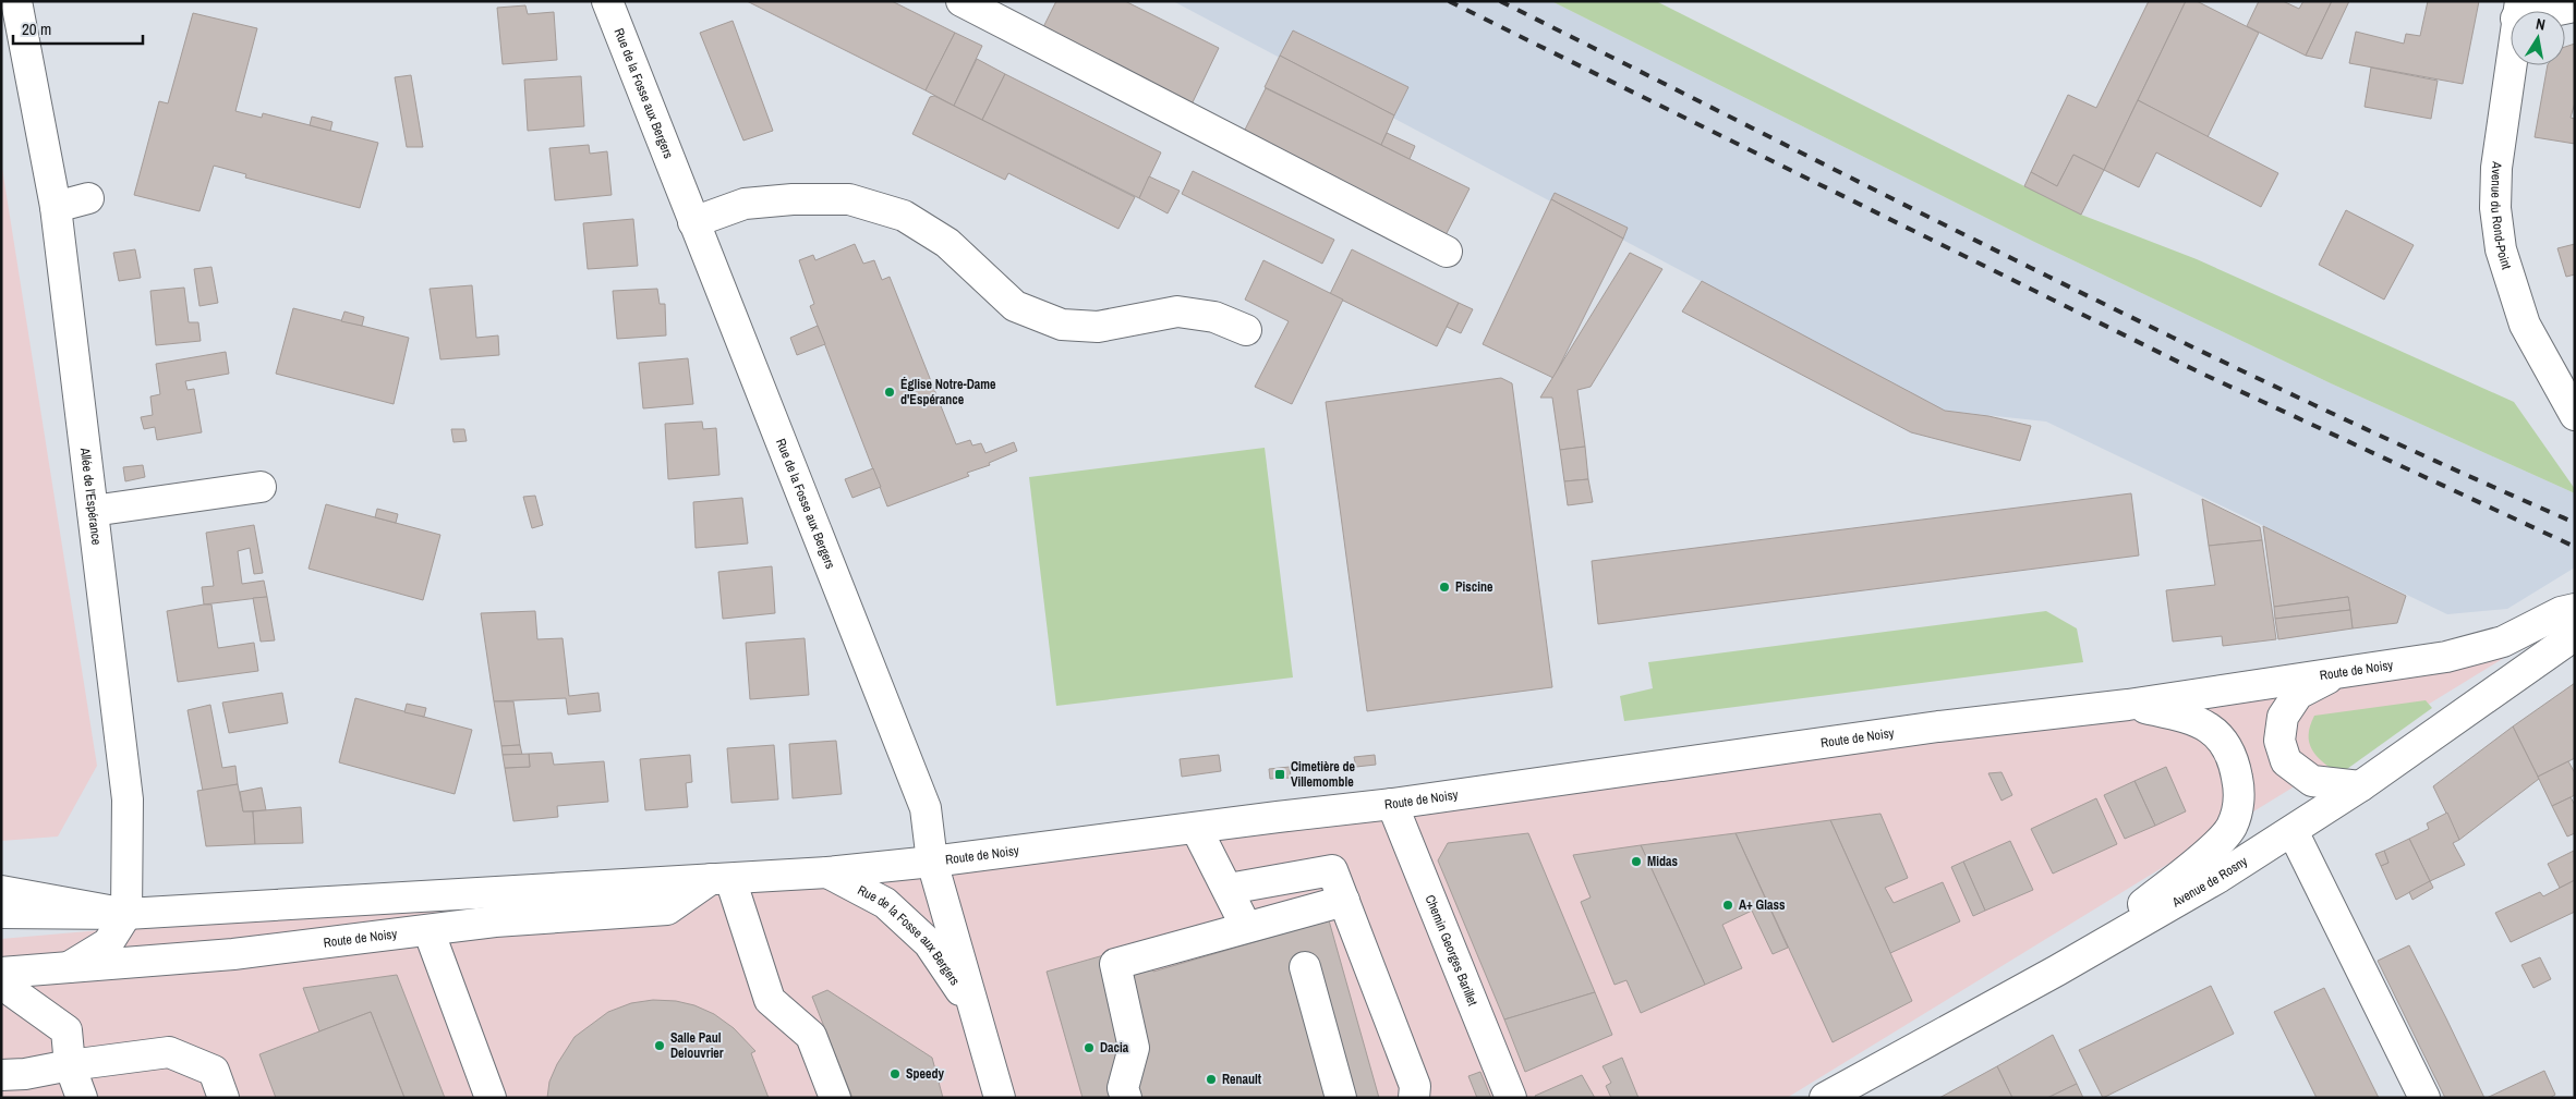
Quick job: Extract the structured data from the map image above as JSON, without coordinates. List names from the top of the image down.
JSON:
{
  "streets": {
    "main road": [
      "Rue de la Fosse aux Bergers",
      "Avenue du Rond-Point",
      "Allée de l'Espérance",
      "Route de Noisy",
      "Avenue de Rosny",
      "Chemin Georges Barillet"
    ]
  },
  "crossings": [
    ["Rue de la Fosse aux Bergers", "Route de Noisy"],
    ["Allée de l'Espérance", "Route de Noisy"],
    ["Route de Noisy", "Avenue de Rosny"],
    ["Route de Noisy", "Chemin Georges Barillet"]
  ],
  "places": {
    "other": [
      "Église Notre-Dame d'Espérance",
      "Piscine",
      "Midas",
      "A+ Glass",
      "Salle Paul Delouvrier",
      "Dacia",
      "Speedy",
      "Renault"
    ],
    "transit": ["Cimetière de Villemomble"]
  },
  "scale_bar": "20 m",
  "north": "top"
}
